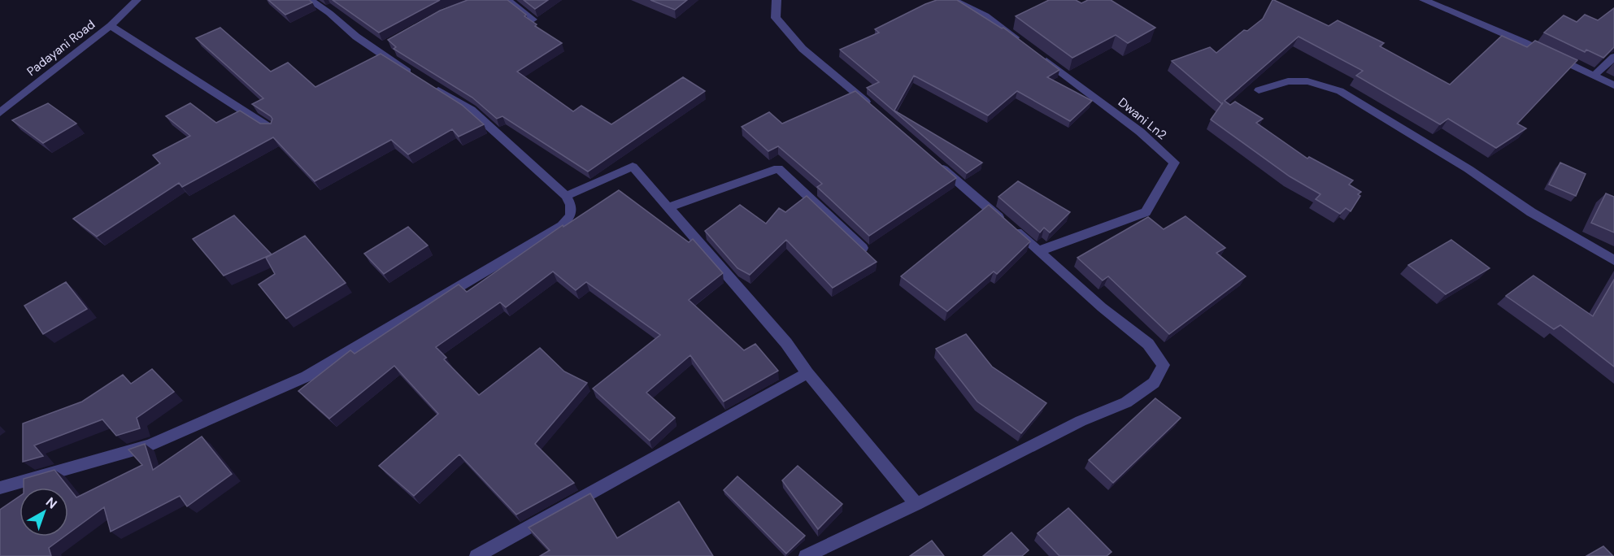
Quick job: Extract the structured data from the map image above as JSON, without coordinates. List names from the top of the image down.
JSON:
{
  "streets": {
    "street": ["Padayani Road", "Dwani Ln2"]
  },
  "north": "top right"
}
